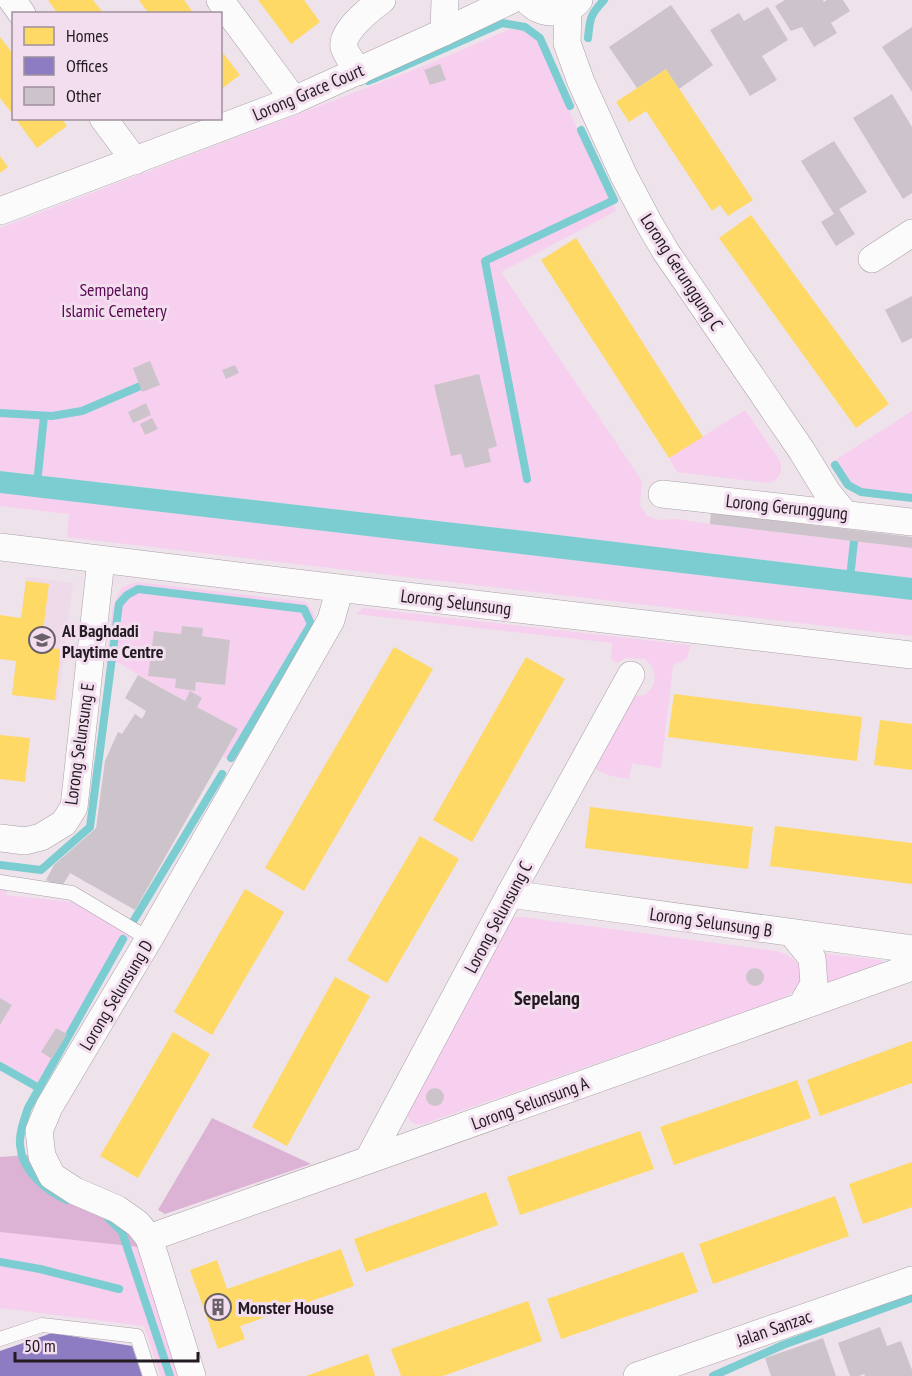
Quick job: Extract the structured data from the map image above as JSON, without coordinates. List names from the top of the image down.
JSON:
{
  "streets": {
    "street": [
      "Lorong Grace Court",
      "Lorong Gerunggung C",
      "Lorong Gerunggung",
      "Lorong Selunsung",
      "Lorong Selunsung E",
      "Lorong Selunsung C",
      "Lorong Selunsung B",
      "Lorong Selunsung D",
      "Lorong Selunsung A",
      "Jalan Sanzac"
    ]
  },
  "crossings": [
    ["Lorong Gerunggung C", "Lorong Gerunggung"],
    ["Lorong Selunsung", "Lorong Selunsung E"],
    ["Lorong Selunsung", "Lorong Selunsung D"],
    ["Lorong Selunsung C", "Lorong Selunsung B"],
    ["Lorong Selunsung C", "Lorong Selunsung A"],
    ["Lorong Selunsung D", "Lorong Selunsung A"]
  ],
  "districts": ["Sepelang"],
  "parks": ["Sempelang Islamic Cemetery"],
  "places": {
    "school or university": ["Al Baghdadi Playtime Centre"],
    "building": ["Monster House"]
  },
  "legend": ["Homes", "Offices", "Other"],
  "scale_bar": "50 m"
}
